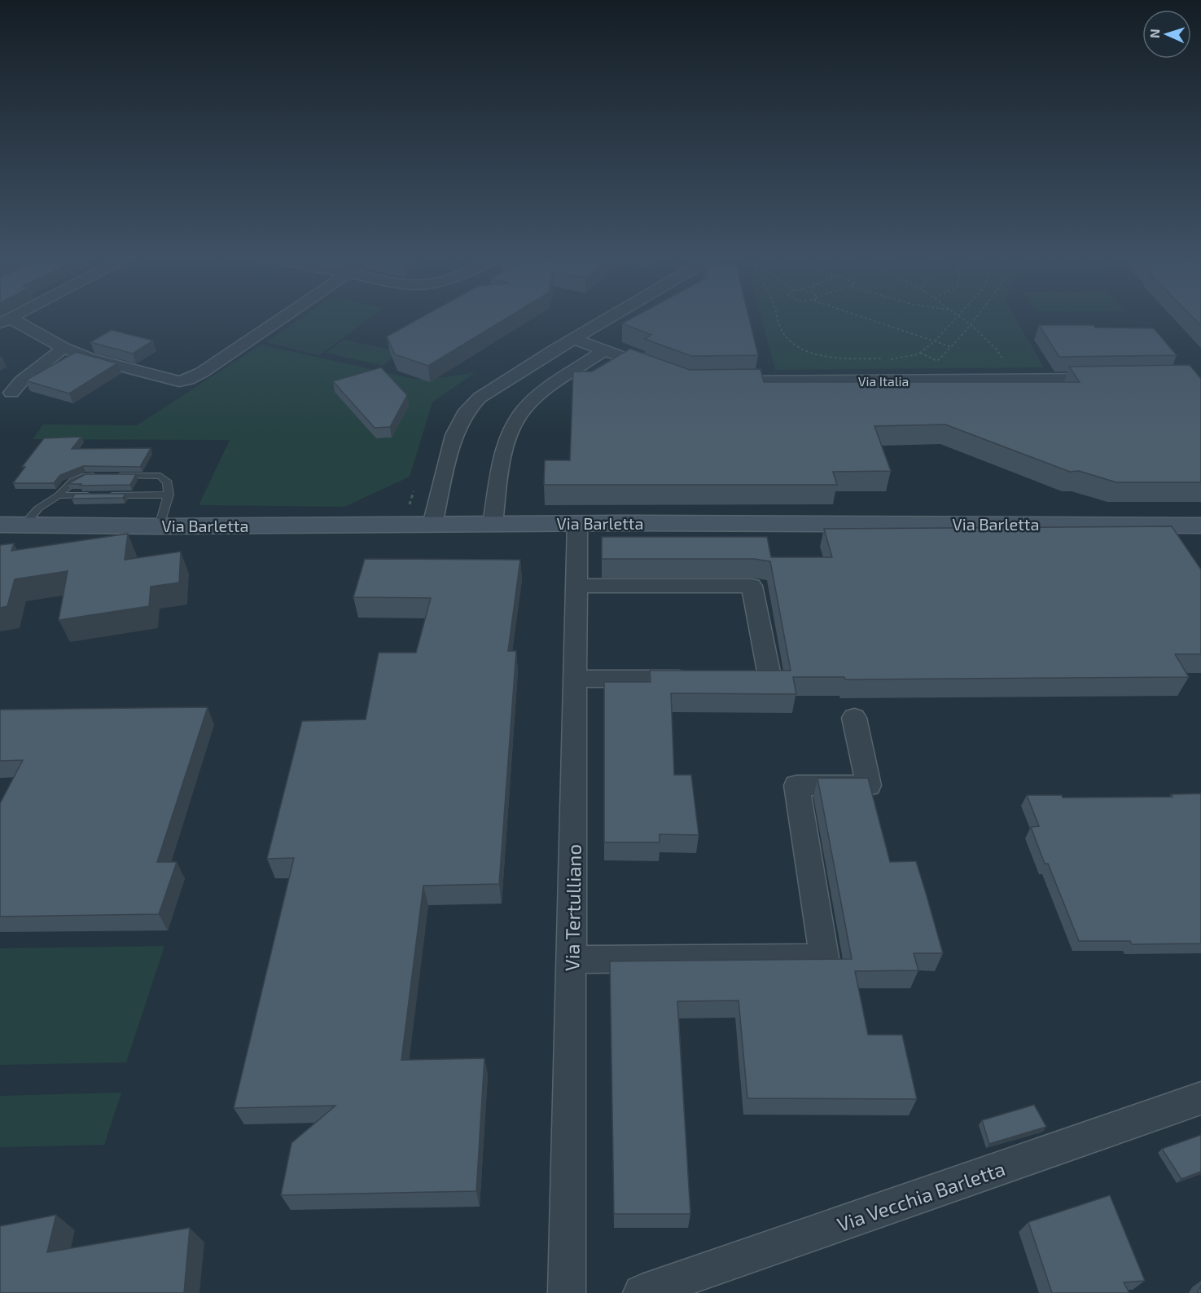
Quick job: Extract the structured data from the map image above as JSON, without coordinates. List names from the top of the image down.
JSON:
{
  "streets": {
    "main road": ["Via Barletta"],
    "street": ["Via Italia", "Via Tertulliano", "Via Vecchia Barletta"]
  },
  "crossings": [
    ["Via Barletta", "Via Tertulliano"]
  ],
  "north": "left"
}
